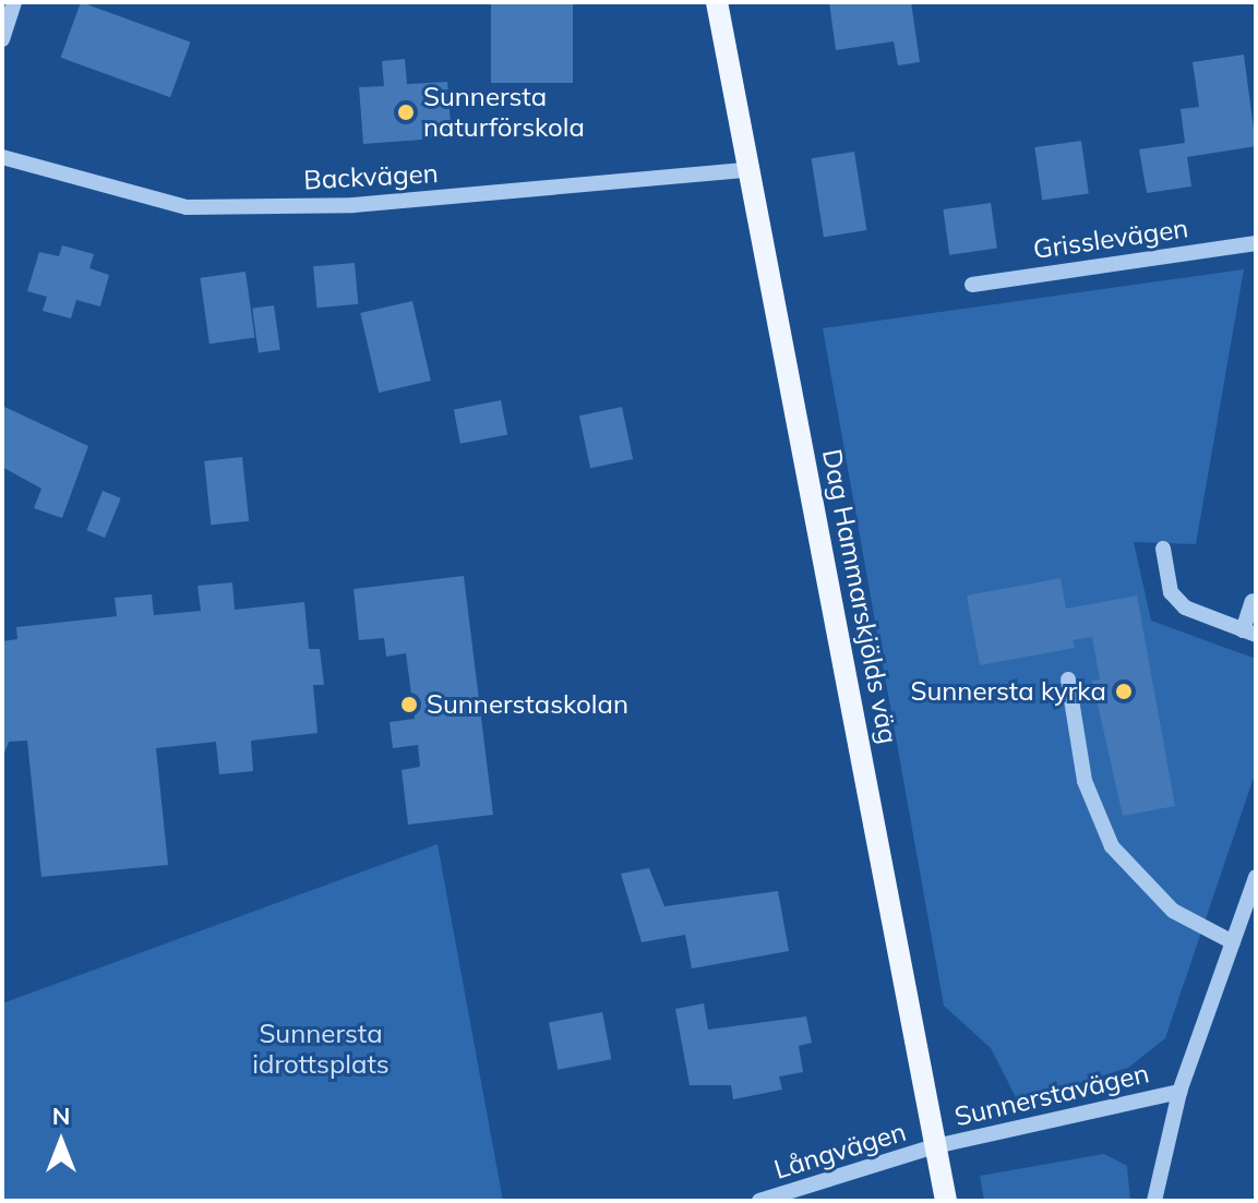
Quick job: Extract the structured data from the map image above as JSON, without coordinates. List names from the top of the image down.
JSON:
{
  "streets": {
    "main road": ["Dag Hammarskjölds väg"],
    "street": [
      "Backvägen",
      "Grisslevägen",
      "Sunnerstavägen",
      "Långvägen"
    ]
  },
  "crossings": [
    ["Backvägen", "Dag Hammarskjölds väg"],
    ["Dag Hammarskjölds väg", "Sunnerstavägen"],
    ["Dag Hammarskjölds väg", "Långvägen"],
    ["Sunnerstavägen", "Långvägen"]
  ],
  "parks": ["Sunnersta idrottsplats"],
  "places": ["Sunnersta naturförskola", "Sunnersta kyrka", "Sunnerstaskolan"],
  "north": "top"
}
